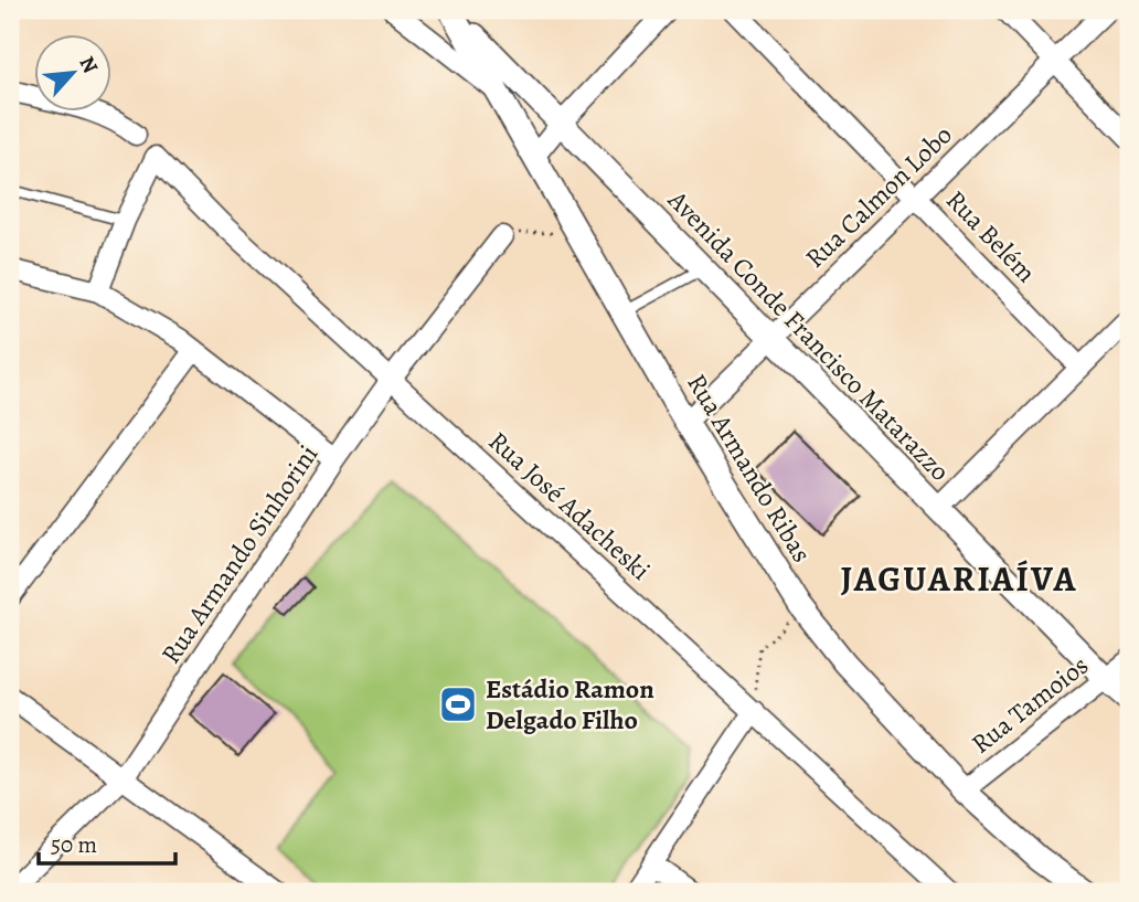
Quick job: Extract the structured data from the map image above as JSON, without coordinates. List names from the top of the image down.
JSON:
{
  "streets": {
    "street": [
      "Rua Calmon Lobo",
      "Rua Belém",
      "Avenida Conde Francisco Matarazzo",
      "Rua Armando Ribas",
      "Rua José Adacheski",
      "Rua Armando Sinhorini",
      "Rua Tamoios"
    ]
  },
  "crossings": [
    ["Rua Calmon Lobo", "Rua Belém"],
    ["Rua Calmon Lobo", "Avenida Conde Francisco Matarazzo"],
    ["Rua Calmon Lobo", "Rua Armando Ribas"],
    ["Avenida Conde Francisco Matarazzo", "Rua Armando Ribas"],
    ["Avenida Conde Francisco Matarazzo", "Rua Tamoios"],
    ["Rua Armando Ribas", "Rua Tamoios"],
    ["Rua José Adacheski", "Rua Armando Sinhorini"]
  ],
  "districts": ["JAGUARIAÍVA"],
  "places": {
    "sports": ["Estádio Ramon Delgado Filho"]
  },
  "scale_bar": "50 m",
  "north": "top right"
}
